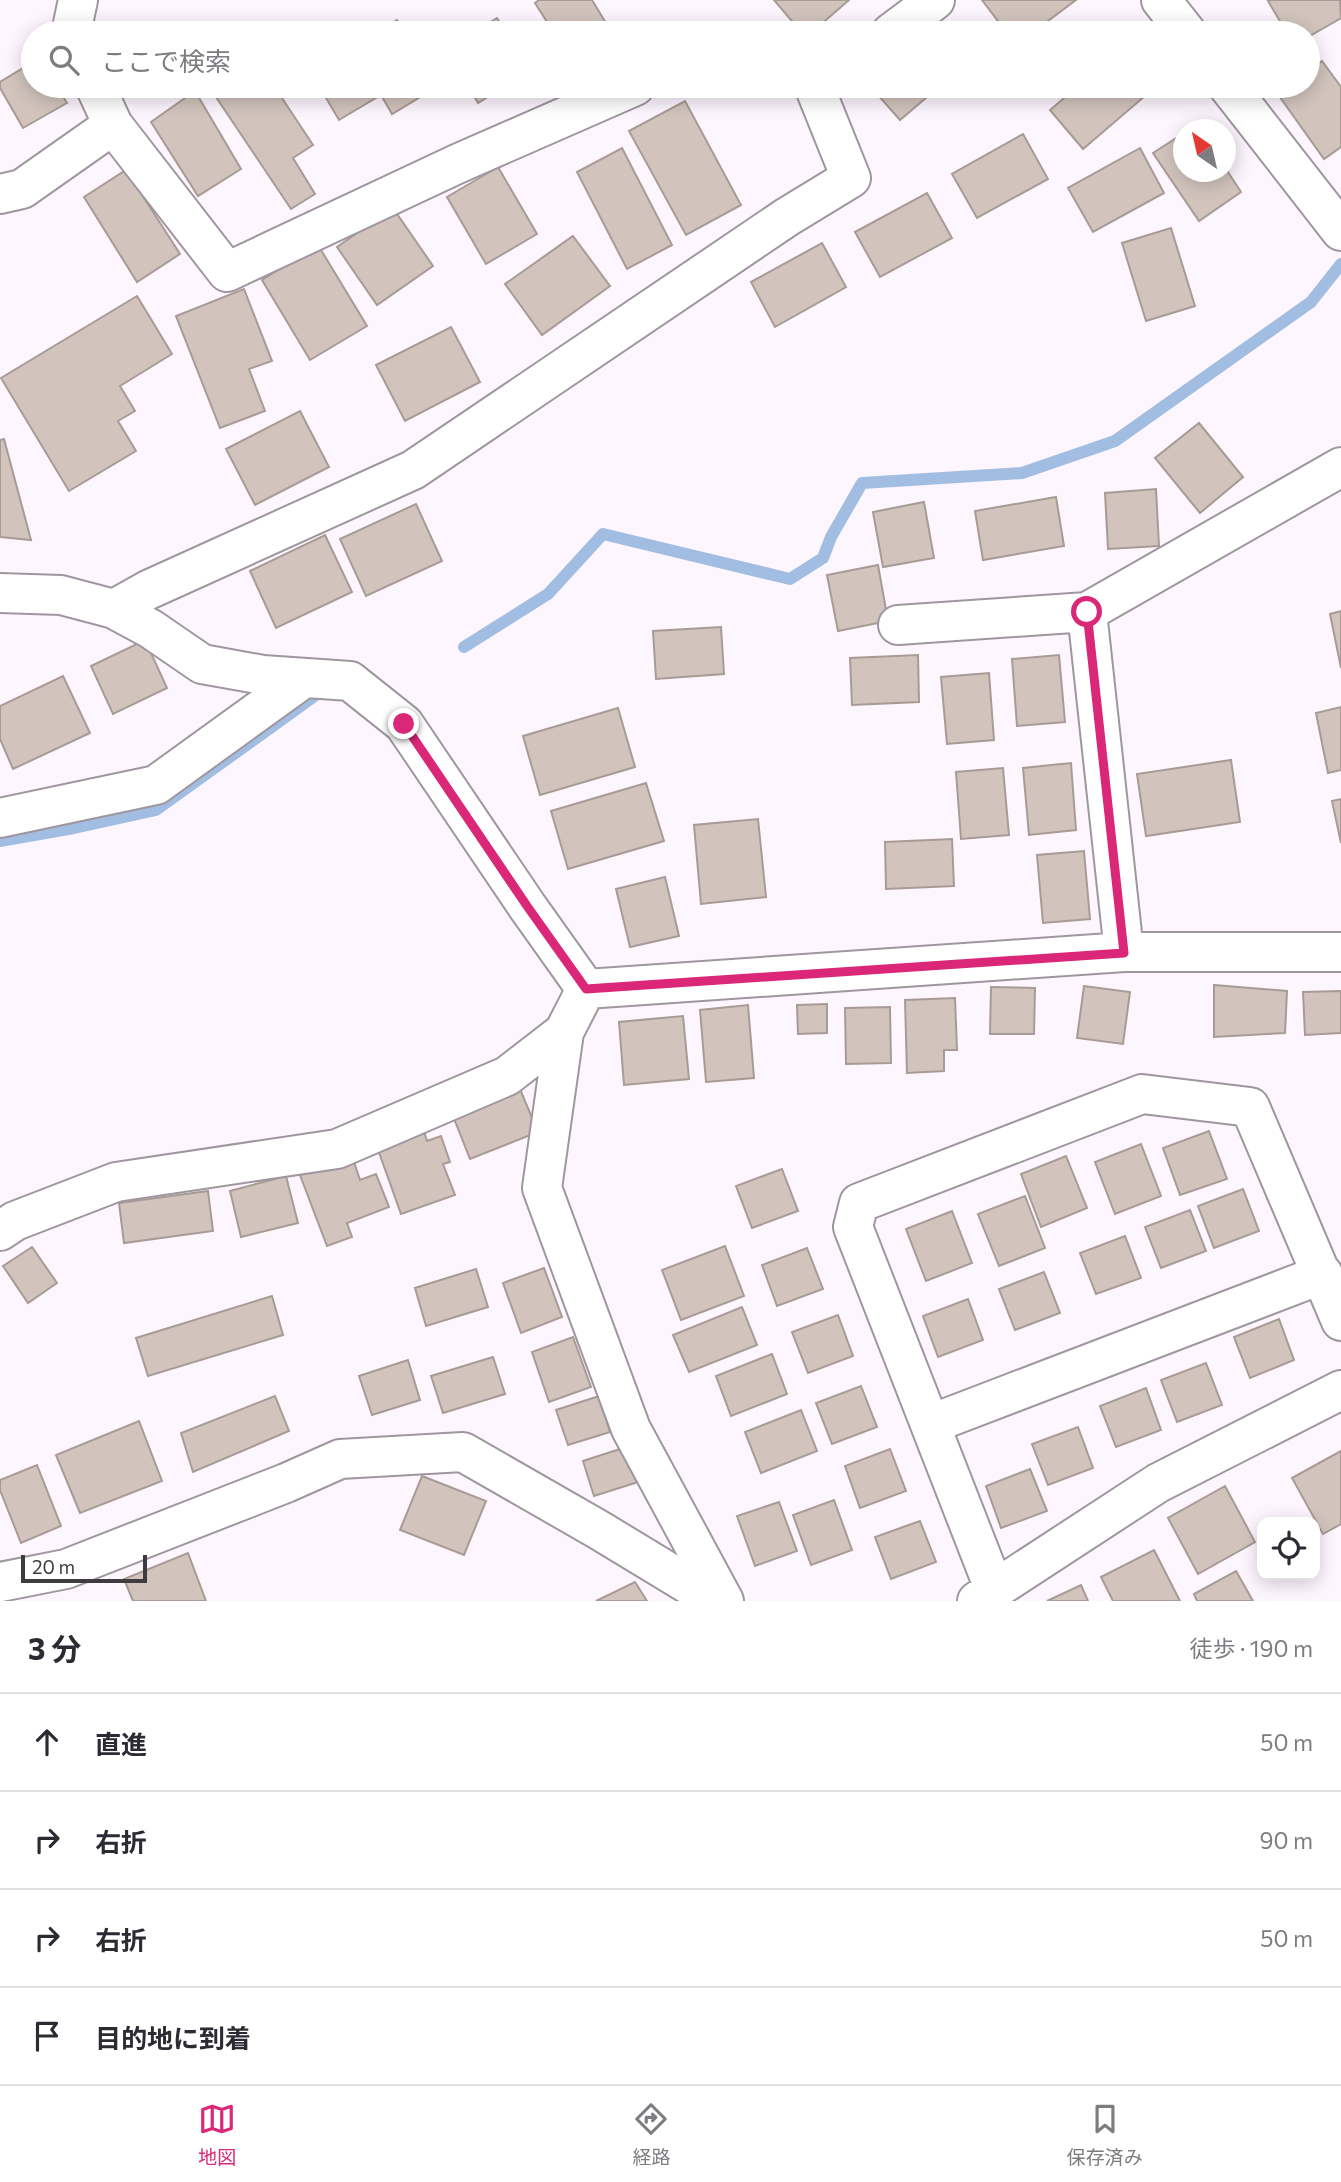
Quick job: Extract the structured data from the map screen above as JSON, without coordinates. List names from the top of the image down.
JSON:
{
  "scale_bar": "20 m",
  "north": "top left",
  "page": {
    "search": "ここで検索",
    "scale": "20 m",
    "heading": ["3 分", "徒歩 · 190 m"],
    "list": [
      ["直進", "50 m"],
      ["右折", "90 m"],
      ["右折", "50 m"],
      "目的地に到着"
    ],
    "nav": ["地図", "経路", "保存済み"]
  }
}
